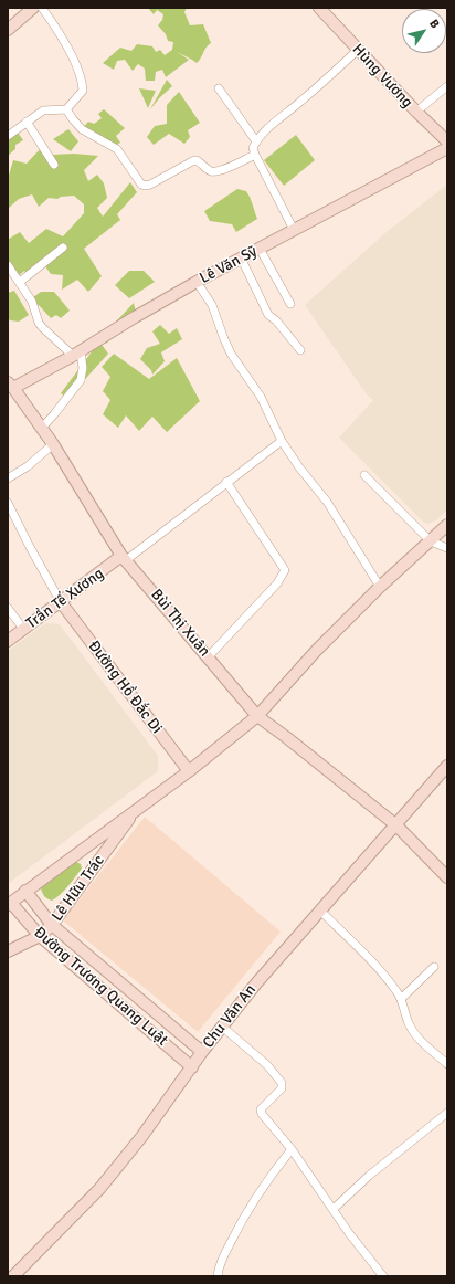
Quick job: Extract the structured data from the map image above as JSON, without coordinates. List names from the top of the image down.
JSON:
{
  "streets": {
    "street": [
      "Hùng Vương",
      "Lê Văn Sỹ",
      "Trần Tế Xương",
      "Bùi Thị Xuân",
      "Đường Hồ Đắc Di",
      "Lê Hữu Trác",
      "Đường Trương Quang Luật",
      "Chu Văn An"
    ]
  },
  "crossings": [
    ["Lê Văn Sỹ", "Bùi Thị Xuân"],
    ["Trần Tế Xương", "Bùi Thị Xuân"],
    ["Trần Tế Xương", "Đường Hồ Đắc Di"],
    ["Bùi Thị Xuân", "Lê Hữu Trác"],
    ["Bùi Thị Xuân", "Chu Văn An"],
    ["Đường Hồ Đắc Di", "Lê Hữu Trác"],
    ["Lê Hữu Trác", "Đường Trương Quang Luật"],
    ["Đường Trương Quang Luật", "Chu Văn An"]
  ],
  "north": "top right"
}
